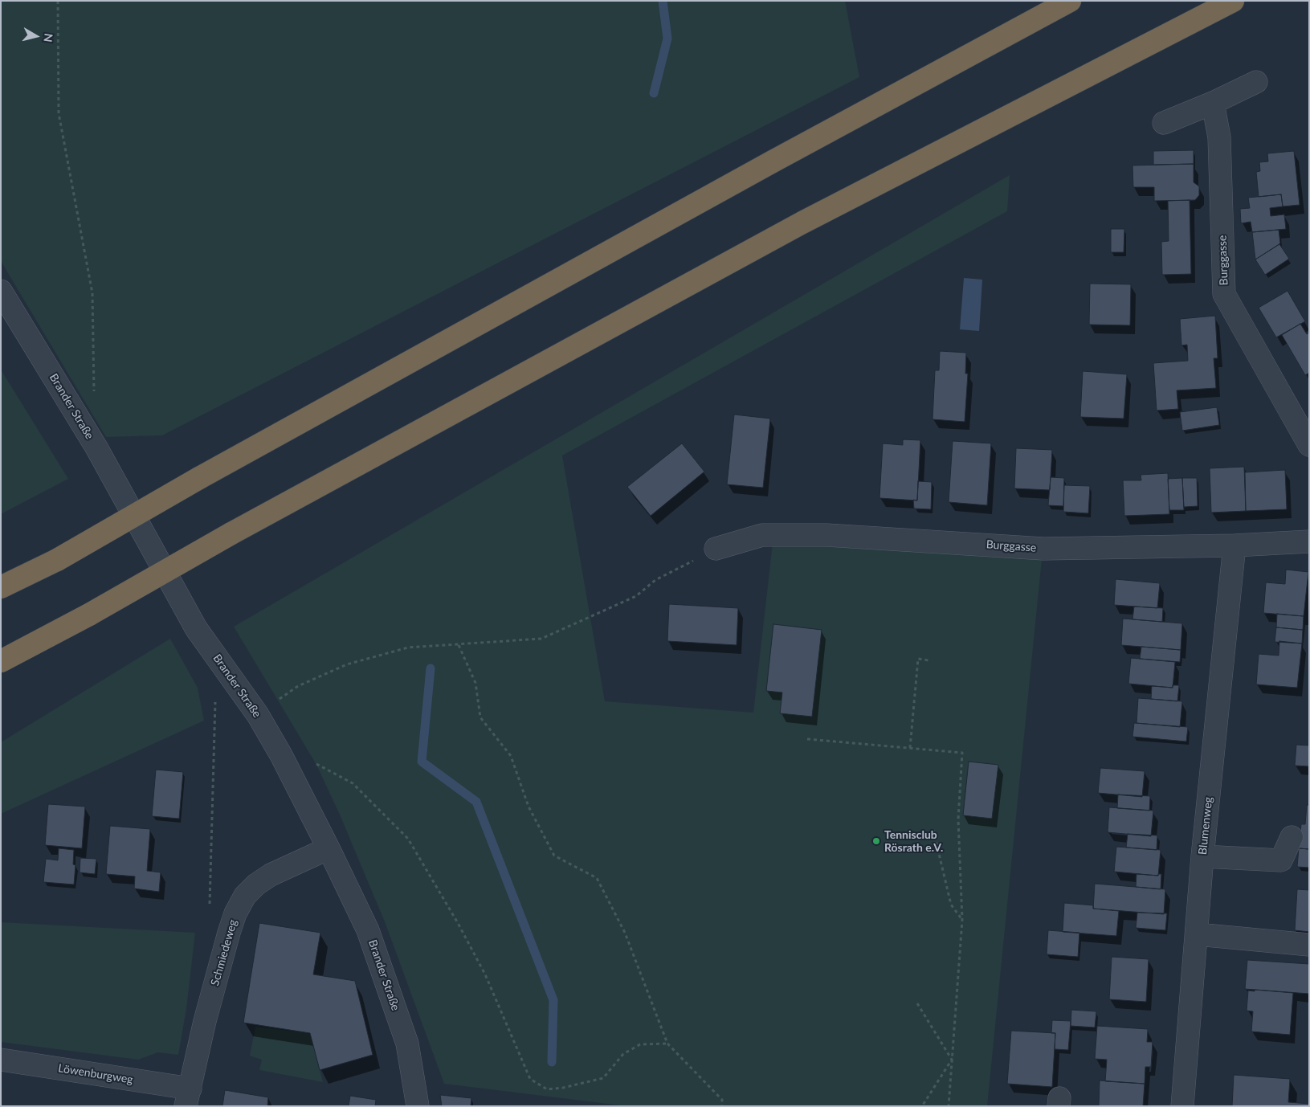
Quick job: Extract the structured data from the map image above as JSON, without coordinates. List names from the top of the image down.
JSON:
{
  "streets": {
    "street": [
      "Burggasse",
      "Brander Straße",
      "Blumenweg",
      "Schmiedeweg",
      "Löwenburgweg"
    ]
  },
  "crossings": [
    ["Burggasse", "Blumenweg"],
    ["Brander Straße", "Schmiedeweg"],
    ["Schmiedeweg", "Löwenburgweg"]
  ],
  "places": ["Tennisclub Rösrath e.V."],
  "north": "right"
}
